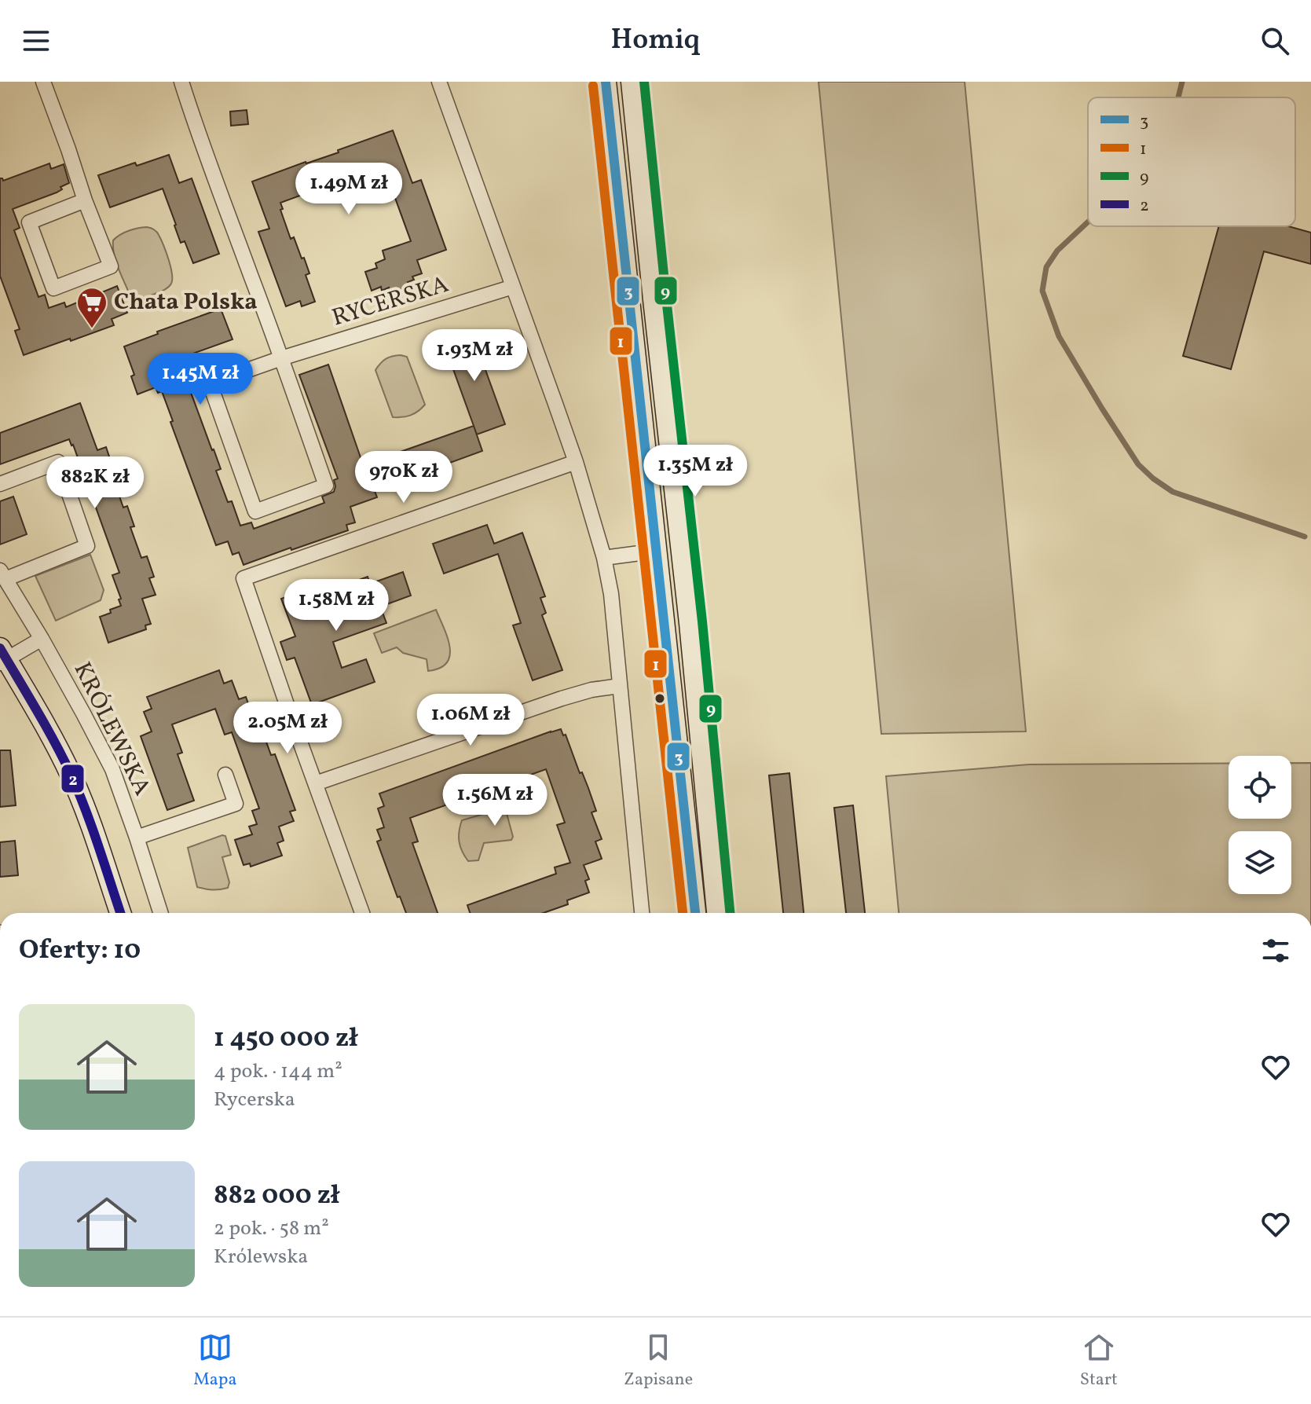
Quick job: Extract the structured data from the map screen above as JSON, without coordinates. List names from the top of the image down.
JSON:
{
  "streets": {
    "street": ["RYCERSKA", "KRÓLEWSKA"]
  },
  "places": {
    "supermarket": ["Chata Polska"]
  },
  "lines": [
    "transit line 3",
    "transit line 9",
    "transit line 1",
    "transit line 2"
  ],
  "legend": [
    "3",
    "1",
    "9",
    "2"
  ],
  "page": {
    "header": "Homiq",
    "price": [
      "1.49M zł",
      "1.93M zł",
      "1.45M zł",
      "1.35M zł",
      "970K zł",
      "882K zł",
      "1.58M zł",
      "1.06M zł",
      "2.05M zł",
      "1.56M zł"
    ],
    "heading": "Oferty: 10",
    "list": [
      {
        "name": "1 450 000 zł",
        "note": "4 pok. · 144 m² · Rycerska"
      },
      {
        "name": "882 000 zł",
        "note": "2 pok. · 58 m² · Królewska"
      }
    ],
    "tabs": ["Mapa", "Zapisane", "Start"]
  }
}
